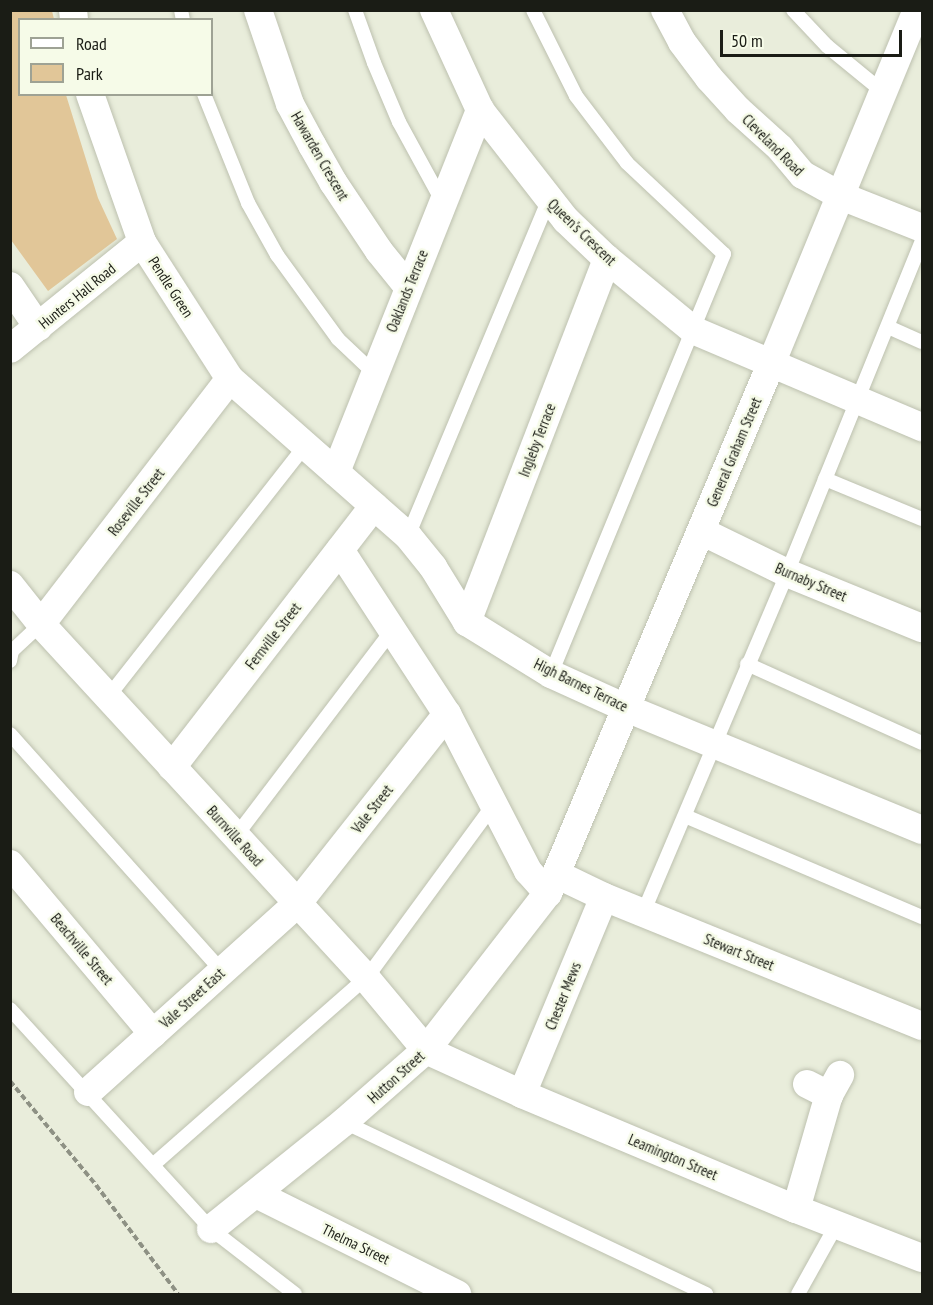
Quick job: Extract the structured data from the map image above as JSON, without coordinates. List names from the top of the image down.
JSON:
{
  "streets": {
    "street": [
      "Cleveland Road",
      "Hawarden Crescent",
      "Queen's Crescent",
      "Pendle Green",
      "Oaklands Terrace",
      "Hunters Hall Road",
      "Ingleby Terrace",
      "General Graham Street",
      "Roseville Street",
      "Burnaby Street",
      "Fernville Street",
      "High Barnes Terrace",
      "Vale Street",
      "Burnville Road",
      "Beachville Street",
      "Stewart Street",
      "Chester Mews",
      "Vale Street East",
      "Hutton Street",
      "Leamington Street",
      "Thelma Street"
    ]
  },
  "crossings": [
    ["Cleveland Road", "General Graham Street"],
    ["Hawarden Crescent", "Oaklands Terrace"],
    ["Queen's Crescent", "Oaklands Terrace"],
    ["Queen's Crescent", "Ingleby Terrace"],
    ["Queen's Crescent", "General Graham Street"],
    ["Pendle Green", "Hunters Hall Road"],
    ["Pendle Green", "Roseville Street"],
    ["Pendle Green", "High Barnes Terrace"],
    ["Oaklands Terrace", "High Barnes Terrace"],
    ["Ingleby Terrace", "High Barnes Terrace"],
    ["General Graham Street", "Burnaby Street"],
    ["General Graham Street", "High Barnes Terrace"],
    ["General Graham Street", "Stewart Street"],
    ["General Graham Street", "Hutton Street"],
    ["Roseville Street", "Burnville Road"],
    ["Fernville Street", "High Barnes Terrace"],
    ["Fernville Street", "Burnville Road"],
    ["Vale Street", "Burnville Road"],
    ["Vale Street", "Vale Street East"],
    ["Burnville Road", "Vale Street East"],
    ["Burnville Road", "Hutton Street"],
    ["Burnville Road", "Leamington Street"],
    ["Beachville Street", "Vale Street East"],
    ["Stewart Street", "Chester Mews"],
    ["Stewart Street", "Hutton Street"],
    ["Chester Mews", "Leamington Street"],
    ["Hutton Street", "Leamington Street"],
    ["Hutton Street", "Thelma Street"]
  ],
  "legend": ["Road", "Park"],
  "scale_bar": "50 m"
}
